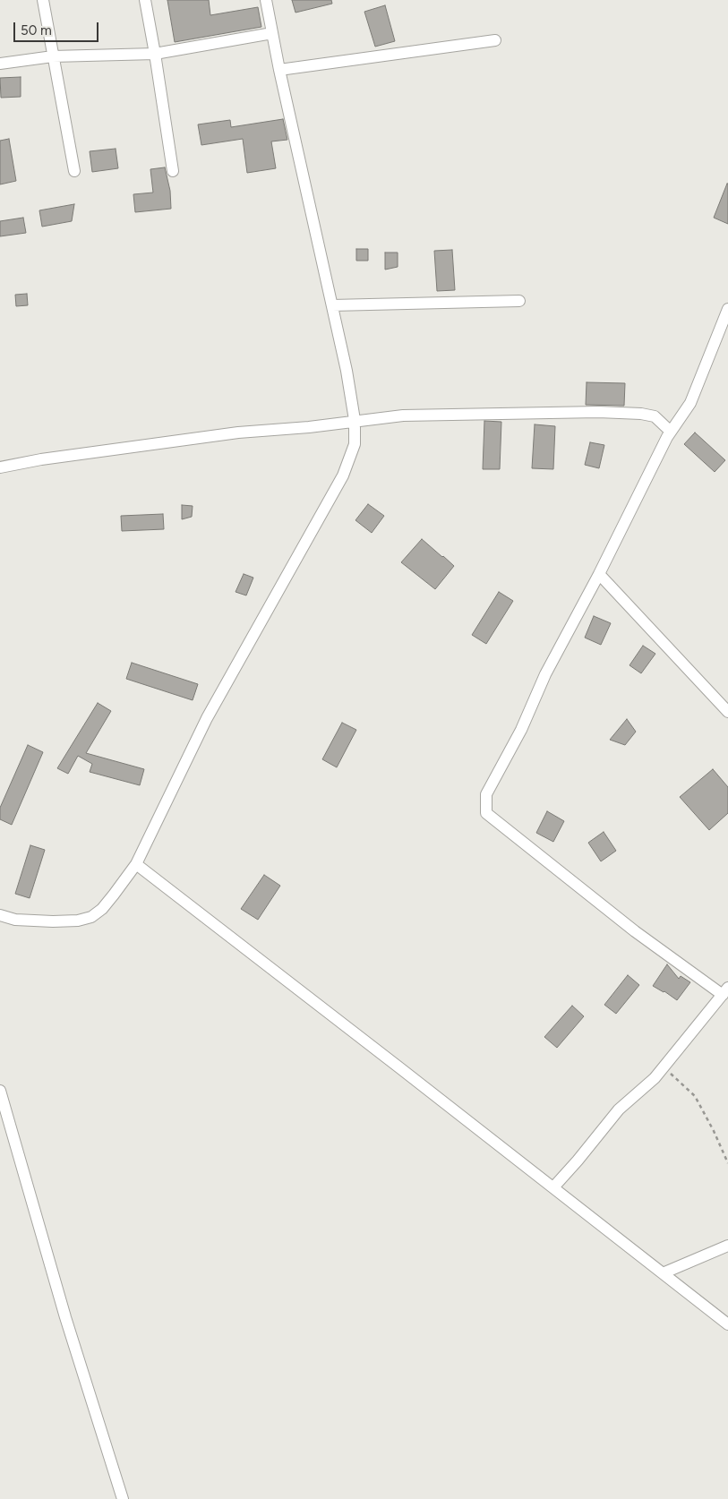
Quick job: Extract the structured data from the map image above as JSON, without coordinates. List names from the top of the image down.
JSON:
{
  "scale_bar": "50 m"
}
